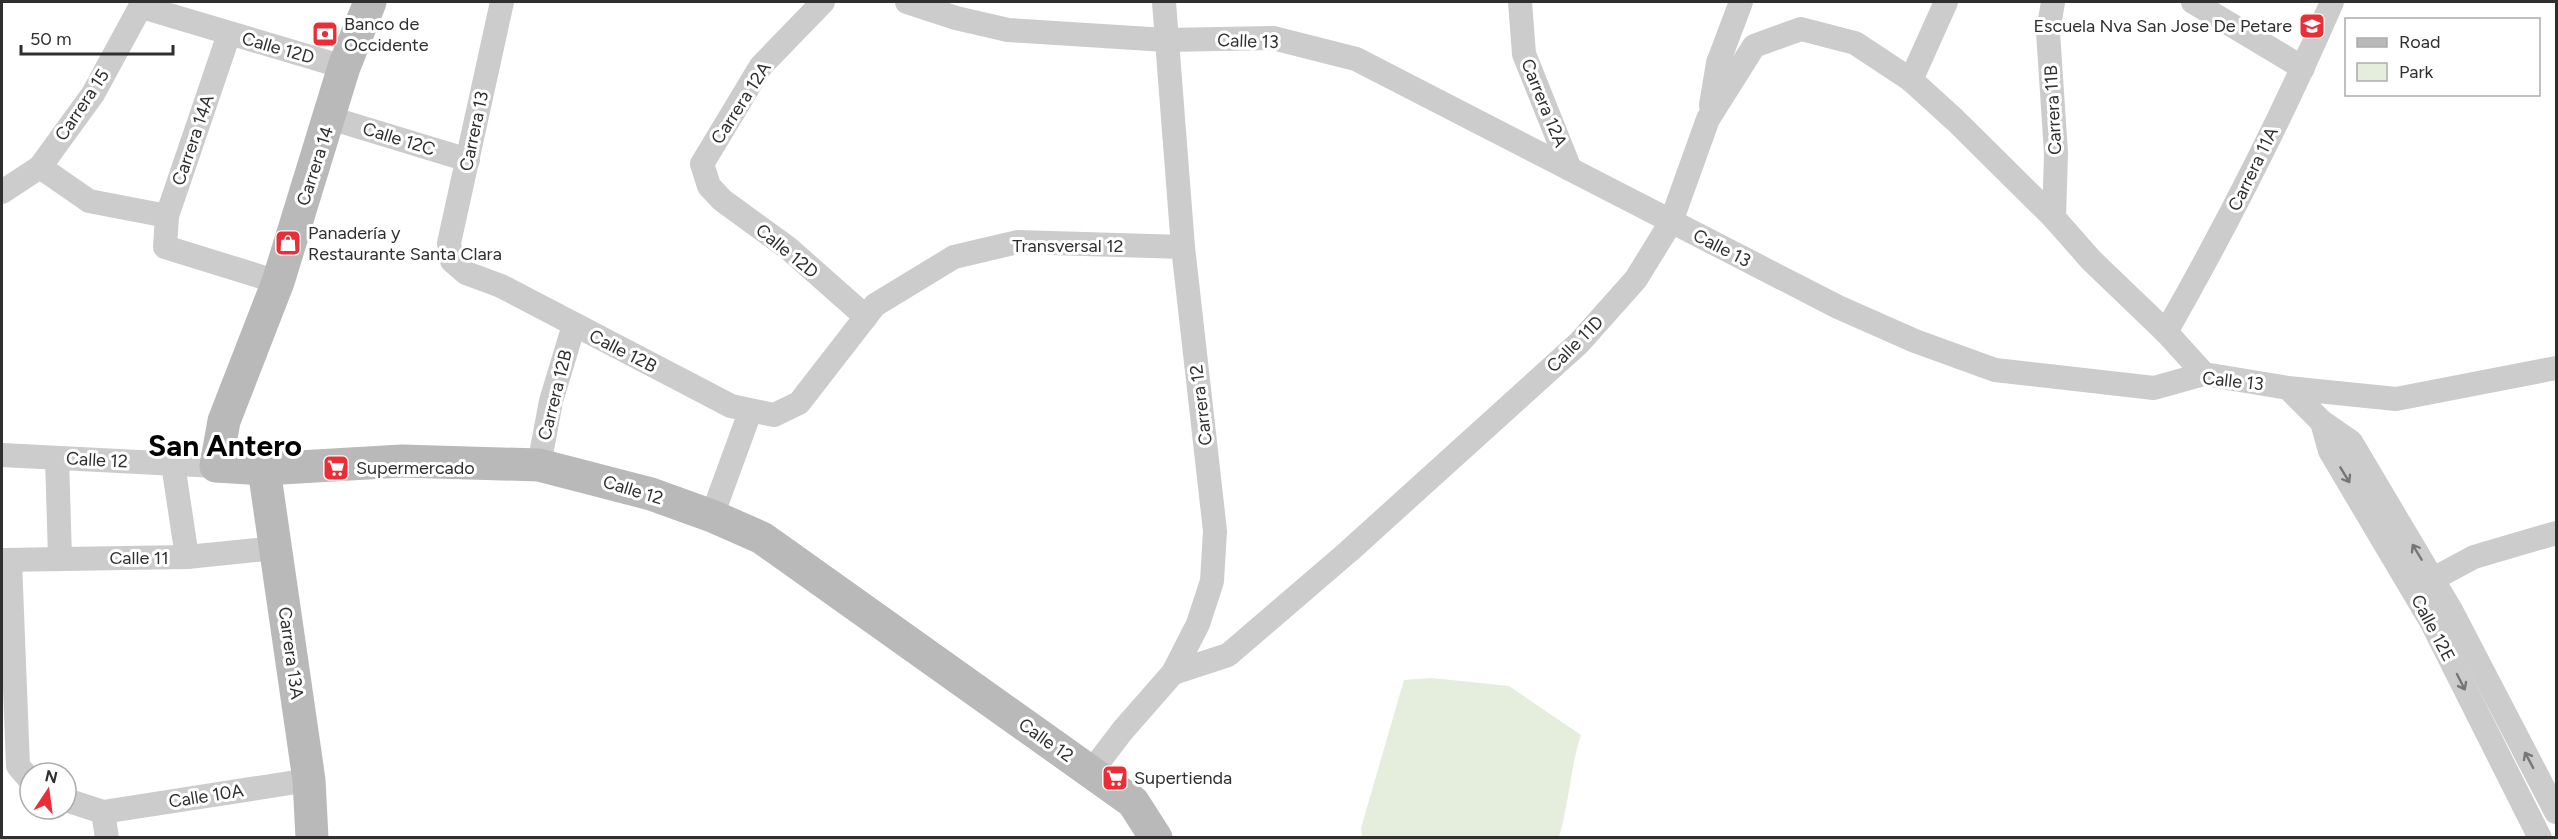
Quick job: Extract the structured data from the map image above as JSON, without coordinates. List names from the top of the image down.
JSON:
{
  "streets": {
    "street": [
      "Calle 13",
      "Calle 12D",
      "Carrera 12A",
      "Carrera 15",
      "Carrera 11B",
      "Carrera 13",
      "Calle 12C",
      "Carrera 14A",
      "Carrera 14",
      "Carrera 11A",
      "Transversal 12",
      "Calle 11D",
      "Calle 12B",
      "Carrera 12B",
      "Carrera 12",
      "Calle 12",
      "Calle 11",
      "Calle 12E",
      "Carrera 13A",
      "Calle 10A"
    ]
  },
  "crossings": [
    ["Calle 13", "Carrera 12A"],
    ["Calle 13", "Calle 11D"],
    ["Calle 13", "Carrera 12"],
    ["Calle 13", "Calle 12E"],
    ["Calle 12D", "Carrera 12A"],
    ["Calle 12D", "Carrera 15"],
    ["Calle 12D", "Carrera 14A"],
    ["Calle 12D", "Carrera 14"],
    ["Calle 12D", "Transversal 12"],
    ["Calle 12D", "Calle 12B"],
    ["Carrera 11B", "Calle 11D"],
    ["Carrera 13", "Calle 12C"],
    ["Carrera 13", "Calle 12B"],
    ["Calle 12C", "Carrera 14"],
    ["Carrera 14A", "Carrera 14"],
    ["Carrera 14", "Calle 12"],
    ["Carrera 11A", "Calle 11D"],
    ["Transversal 12", "Calle 12B"],
    ["Transversal 12", "Carrera 12"],
    ["Calle 11D", "Carrera 12"],
    ["Calle 12B", "Carrera 12B"],
    ["Carrera 12B", "Calle 12"],
    ["Carrera 12", "Calle 12"],
    ["Calle 12", "Carrera 13A"],
    ["Calle 11", "Carrera 13A"],
    ["Carrera 13A", "Calle 10A"]
  ],
  "districts": ["San Antero"],
  "places": {
    "school or university": ["Escuela Nva San Jose De Petare"],
    "bank": ["Banco de Occidente"],
    "shop": ["Panadería y Restaurante Santa Clara"],
    "supermarket": ["Supermercado", "Supertienda"]
  },
  "legend": ["Road", "Park"],
  "scale_bar": "50 m",
  "north": "top"
}
